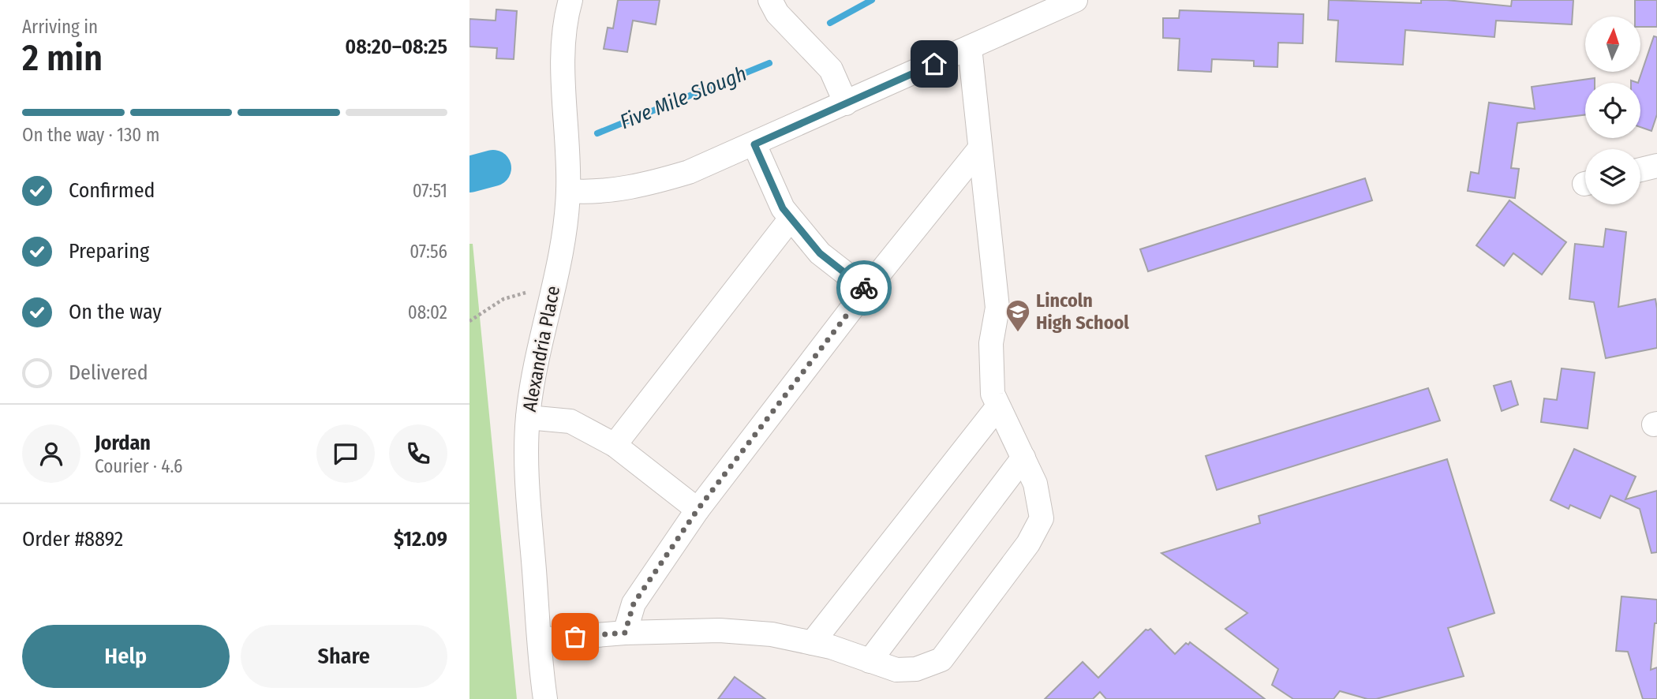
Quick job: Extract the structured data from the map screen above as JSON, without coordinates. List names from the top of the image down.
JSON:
{
  "streets": {
    "street": ["Alexandria Place"]
  },
  "water": ["Five Mile Slough"],
  "places": {
    "school or university": ["Lincoln High School"]
  },
  "north": "top",
  "page": {
    "heading": ["2 min", "Arriving in", "08:20–08:25"],
    "panel": [
      "Jordan",
      "Courier · 4.6",
      "Order #8892",
      "$12.09"
    ],
    "bar": "On the way · 130 m",
    "list": [
      ["Confirmed", "07:51"],
      ["Preparing", "07:56"],
      ["On the way", "08:02"],
      "Delivered"
    ],
    "buttons": ["Help", "Share"]
  }
}
